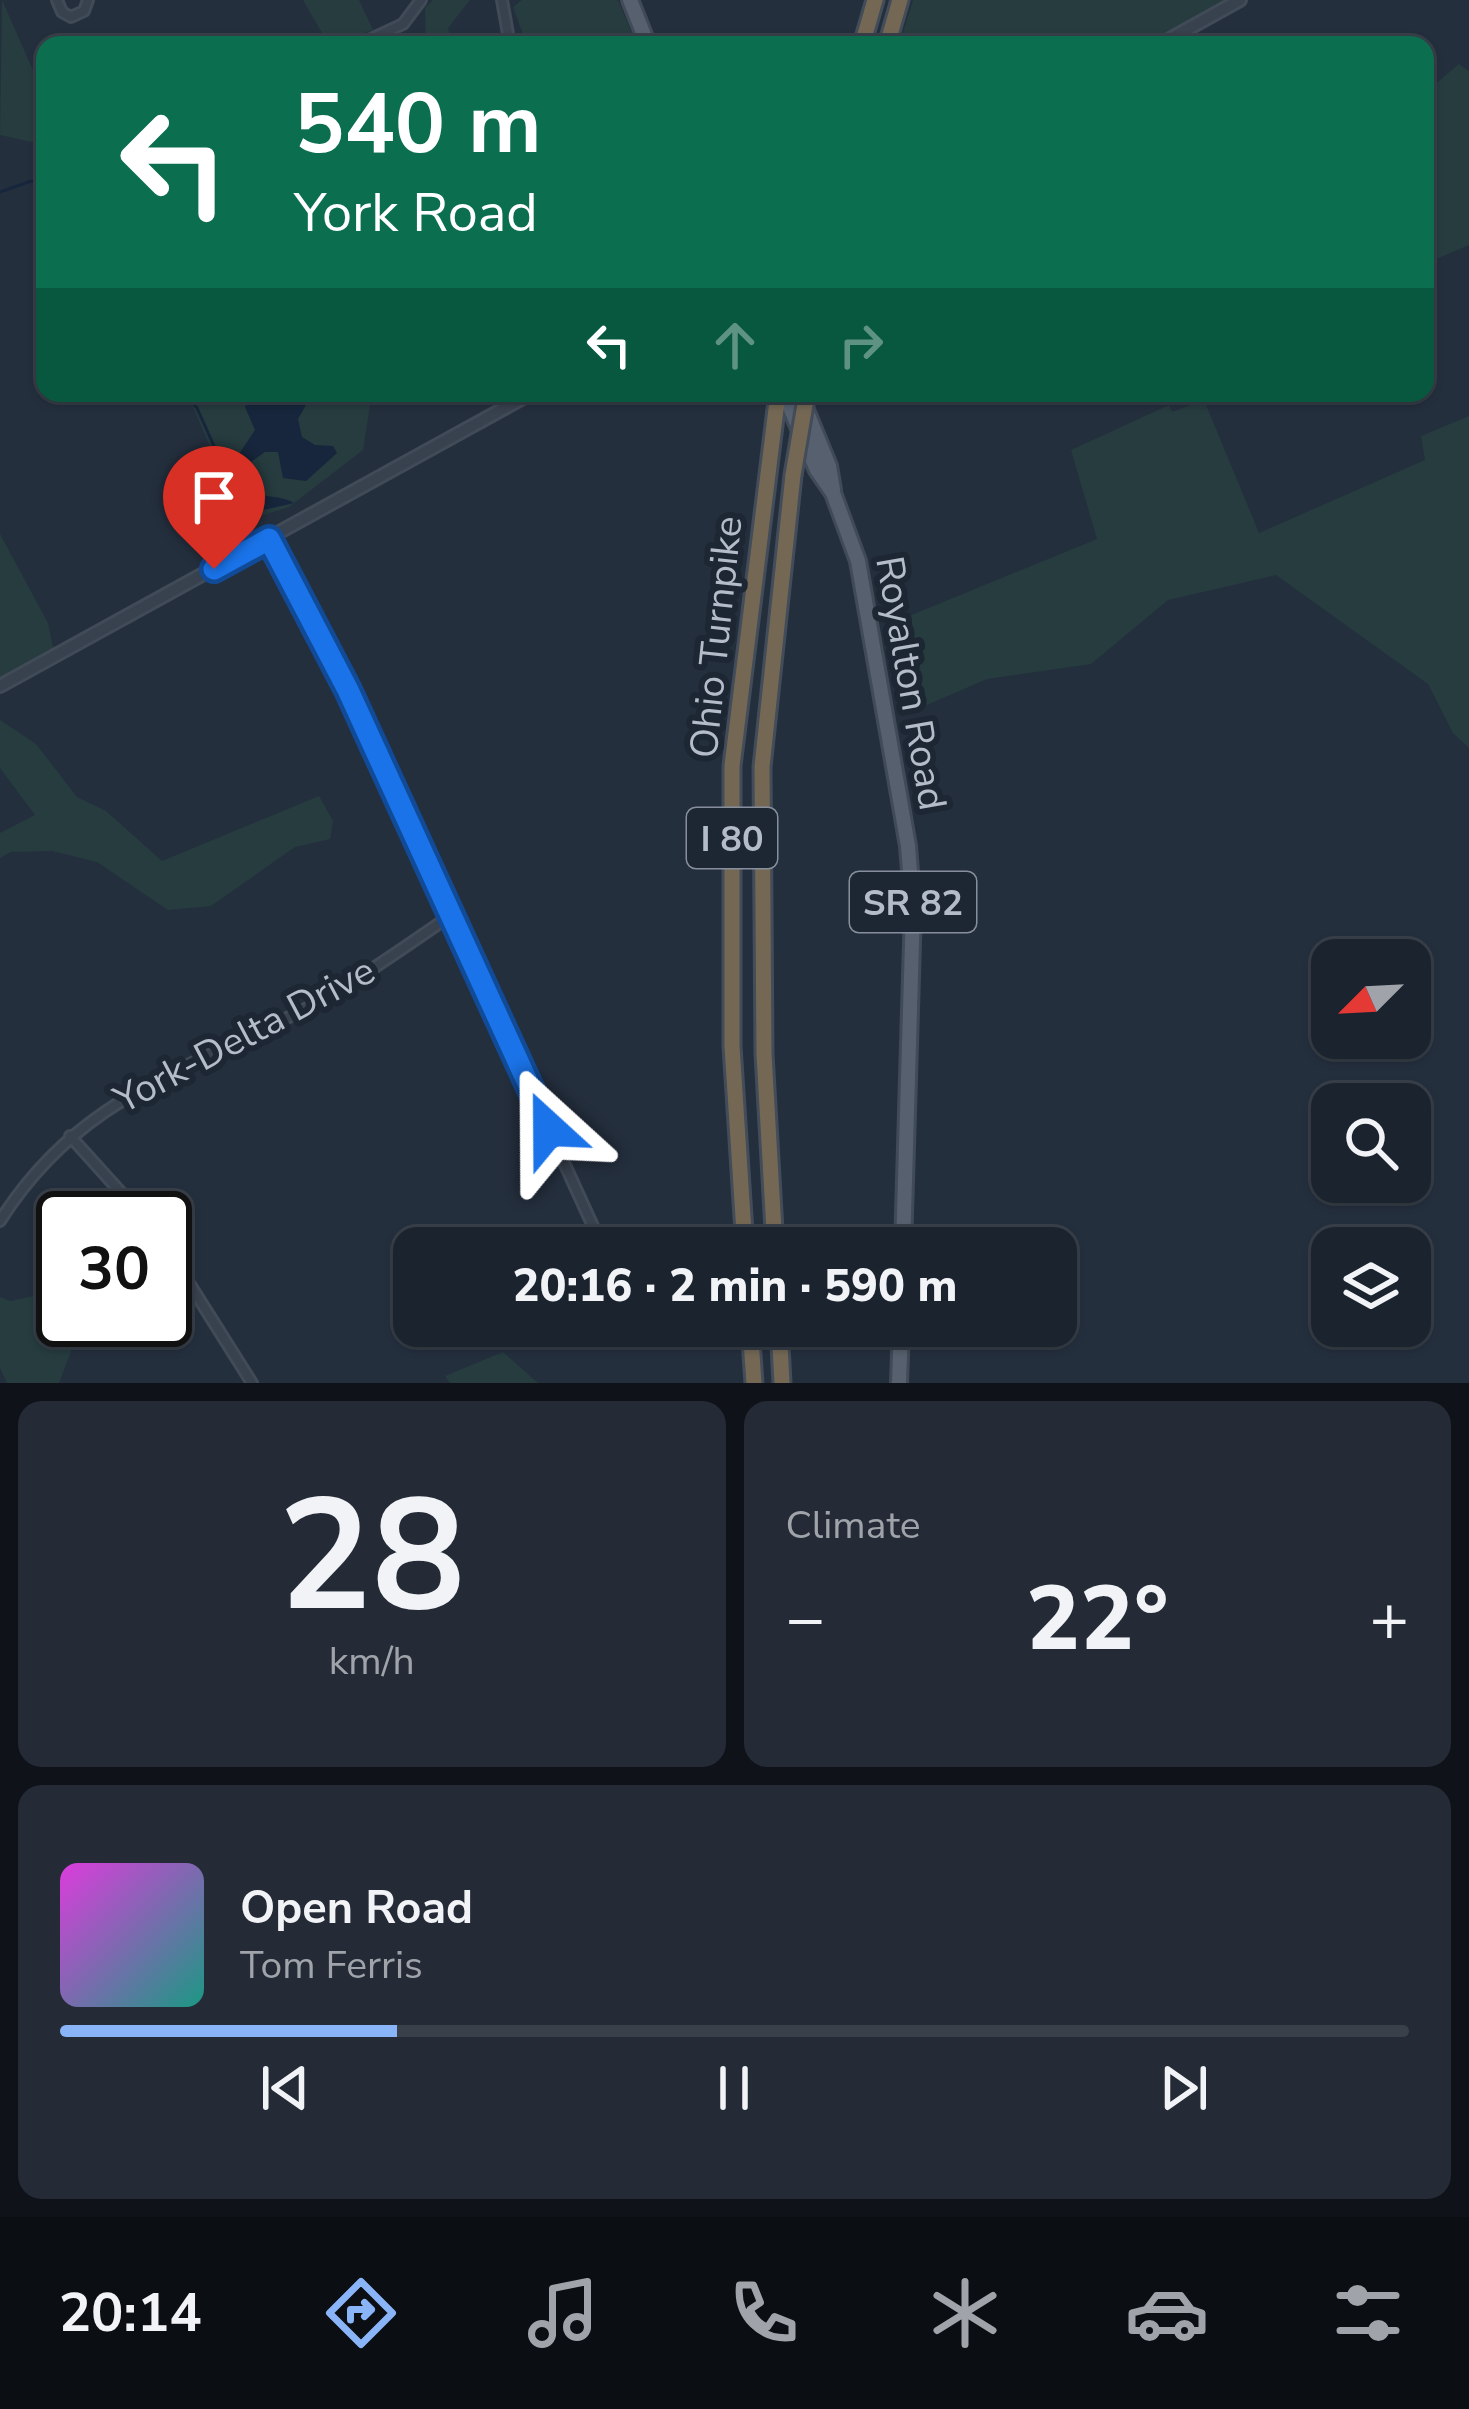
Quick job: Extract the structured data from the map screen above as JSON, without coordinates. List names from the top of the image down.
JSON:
{
  "streets": {
    "highway": ["Ohio Turnpike", "I 80"],
    "main road": ["Royalton Road", "SR 82"],
    "street": ["York-Delta Drive"]
  },
  "north": "bottom left",
  "page": {
    "turn": ["540 m", "York Road"],
    "limit": "30",
    "trip": "20:16 · 2 min · 590 m",
    "tile": [
      ["28", "km/h"],
      "Climate"
    ],
    "heat": ["−", "22°", "+"],
    "song": ["Open Road", "Tom Ferris"],
    "tabs": "20:14"
  }
}
